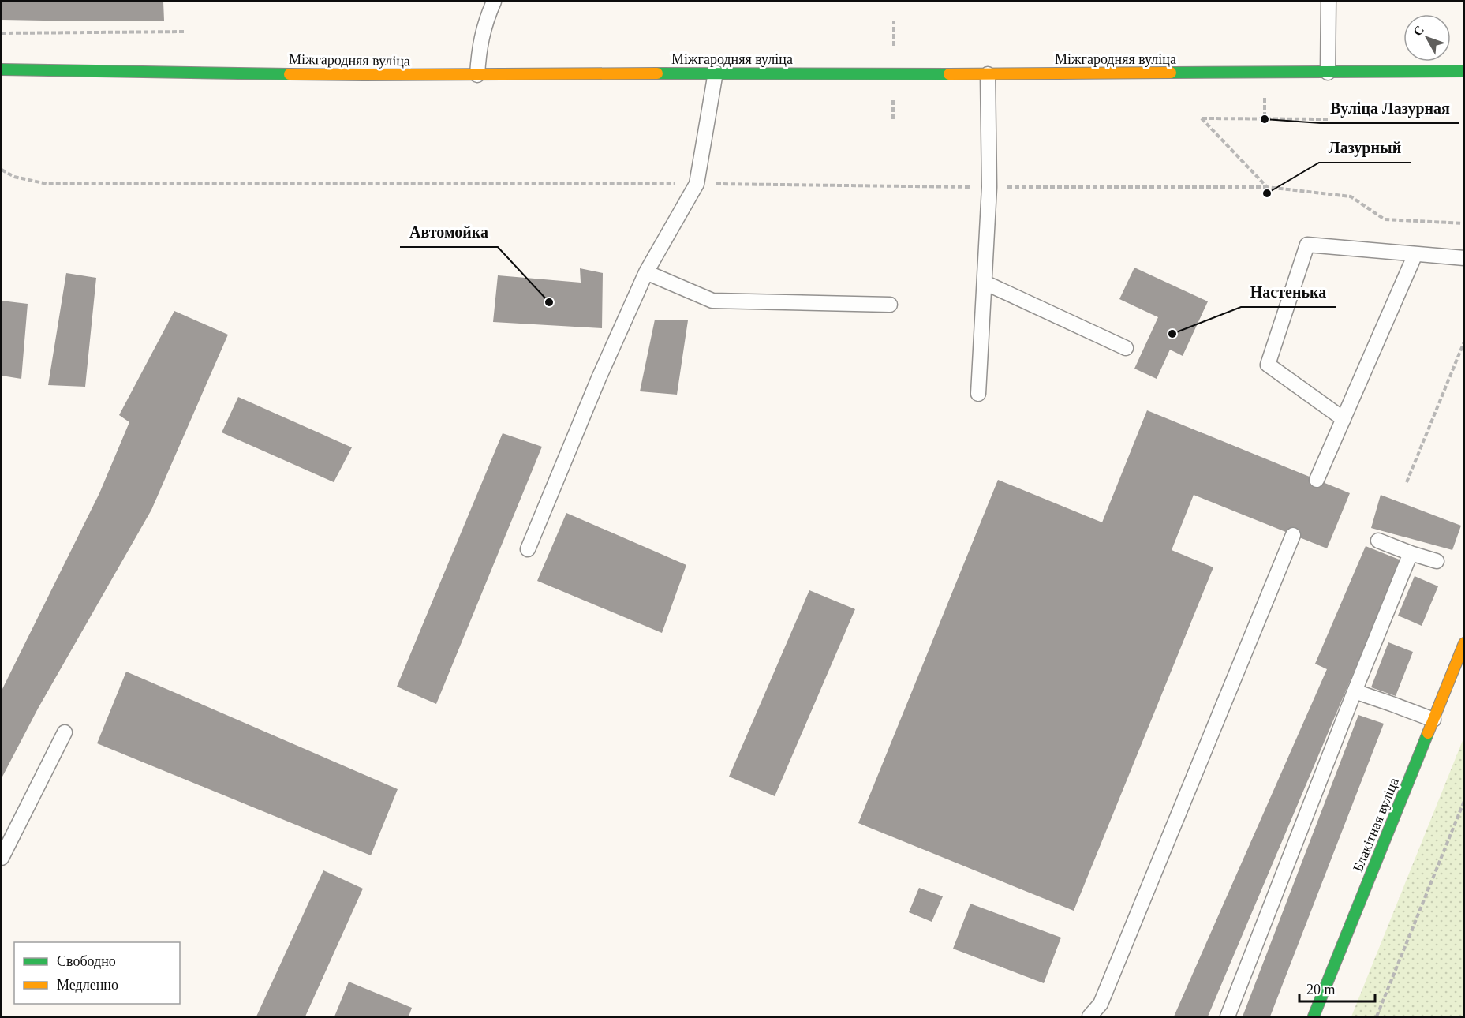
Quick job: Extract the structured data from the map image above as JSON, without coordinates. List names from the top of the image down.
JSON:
{
  "streets": {
    "main road": ["Міжгародняя вуліца", "Блакітная вуліца"]
  },
  "places": [
    "Вуліца Лазурная",
    "Лазурный",
    "Автомойка",
    "Настенька"
  ],
  "legend": ["Свободно", "Медленно"],
  "scale_bar": "20 m",
  "north": "top left"
}
